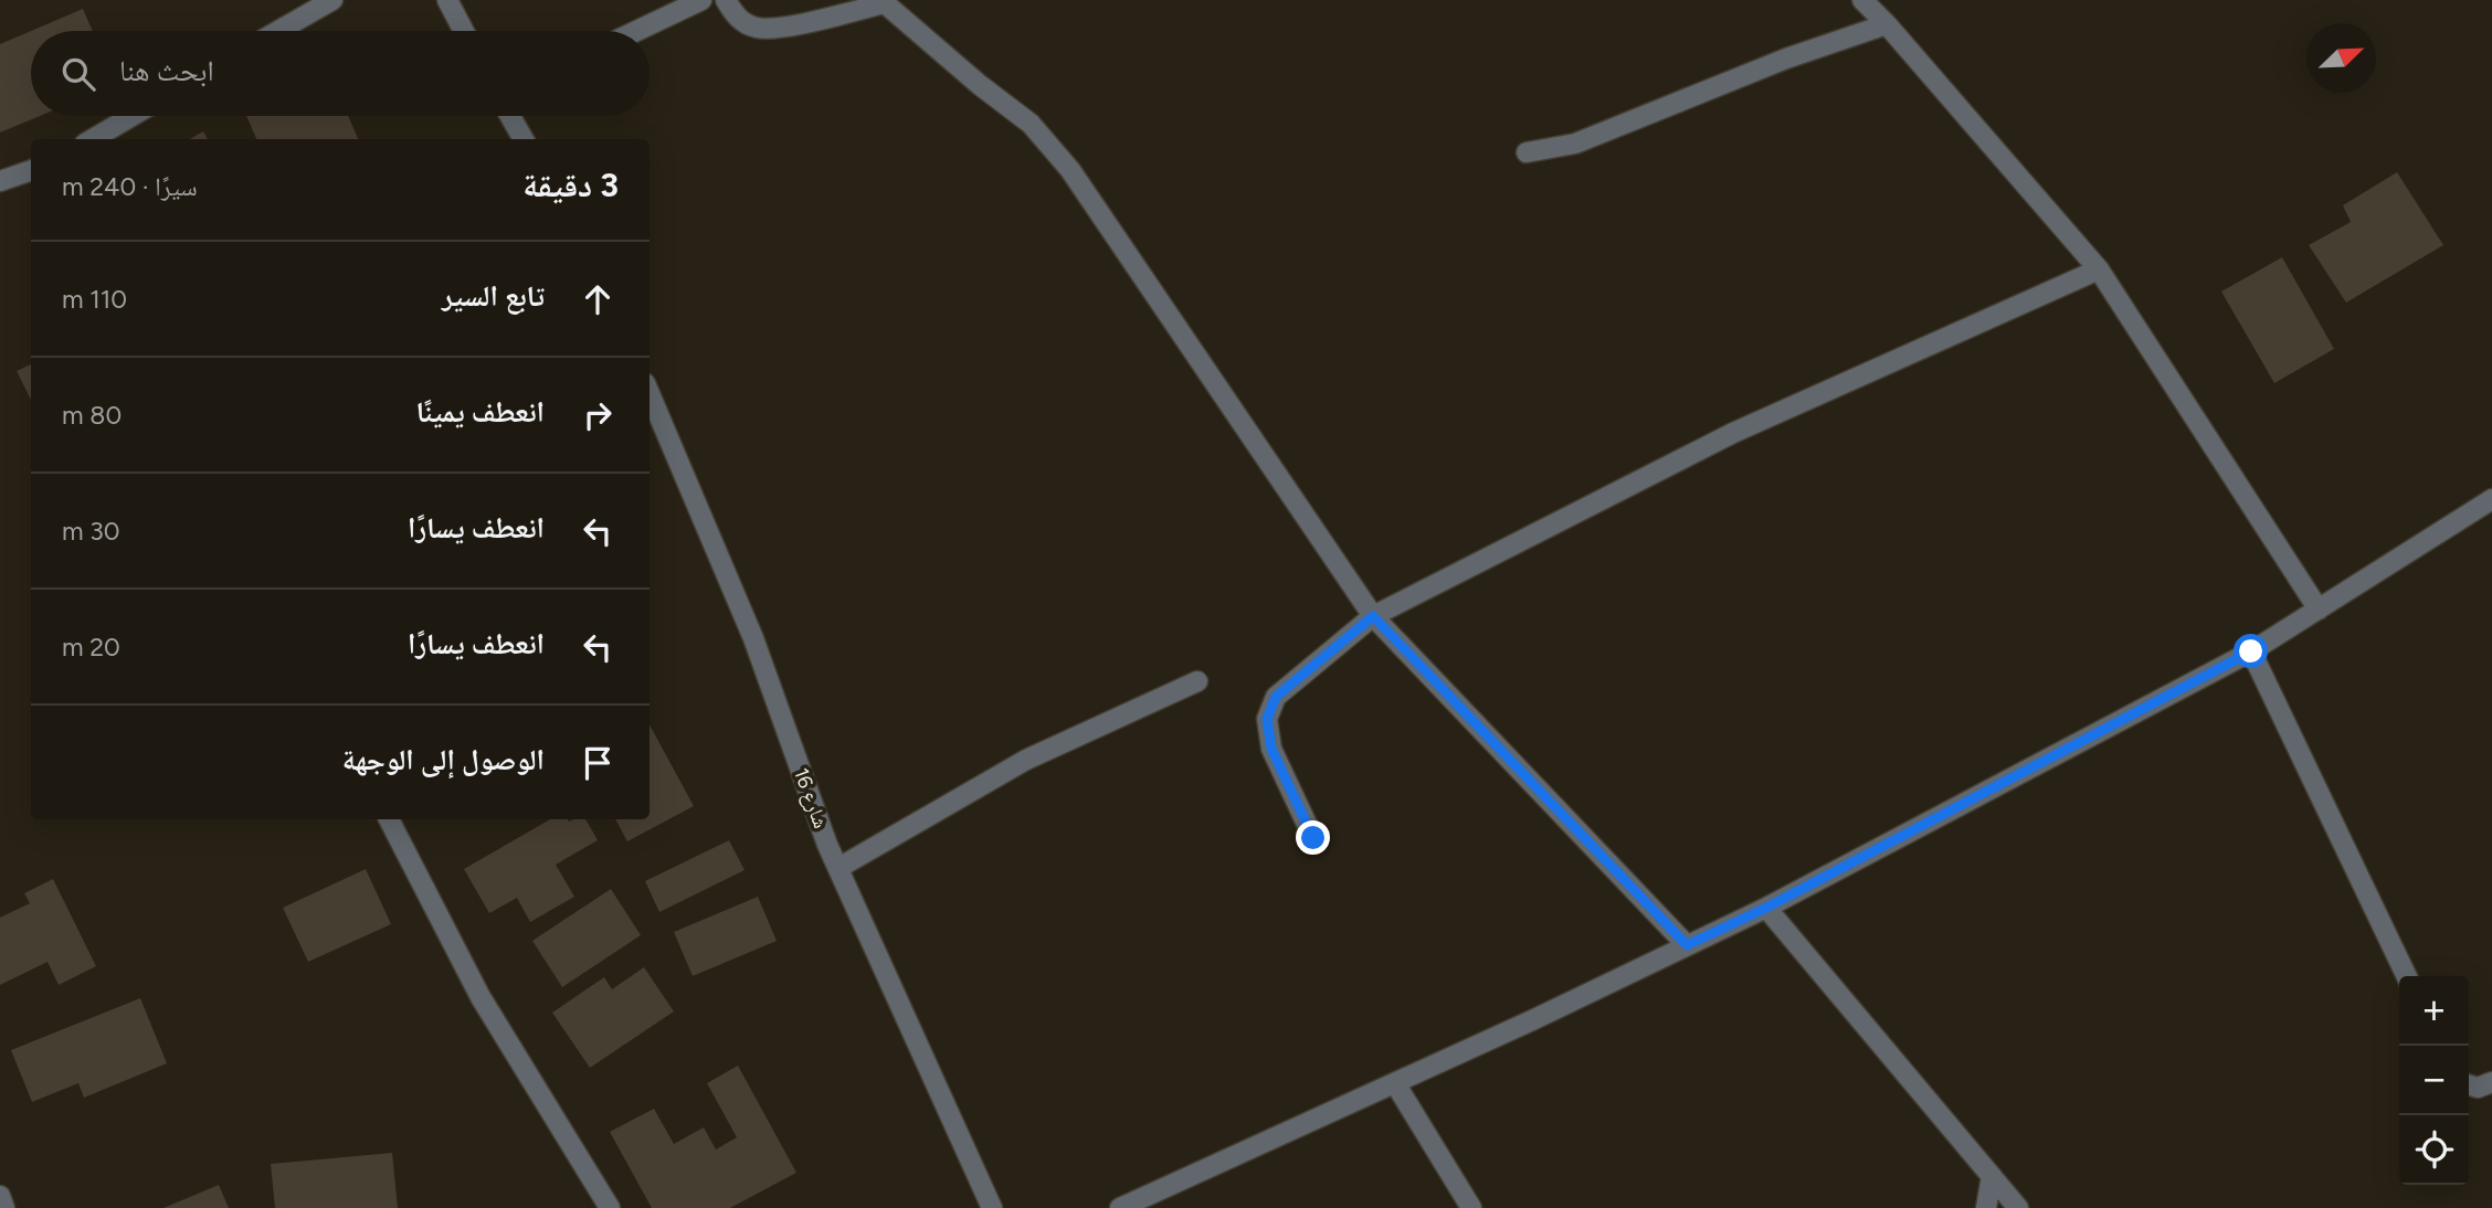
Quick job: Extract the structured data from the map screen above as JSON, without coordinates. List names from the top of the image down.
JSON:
{
  "streets": {
    "street": ["شارع 16"]
  },
  "north": "top right",
  "page": {
    "search": "ابحث هنا",
    "heading": ["3 دقيقة", "سيرًا · 240 m"],
    "list": [
      ["تابع السير", "110 m"],
      ["انعطف يمينًا", "80 m"],
      ["انعطف يسارًا", "30 m"],
      ["انعطف يسارًا", "20 m"],
      "الوصول إلى الوجهة"
    ],
    "map_buttons": ["+", "−"]
  }
}
